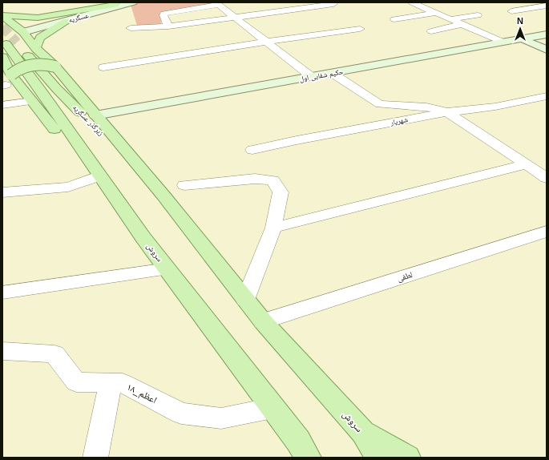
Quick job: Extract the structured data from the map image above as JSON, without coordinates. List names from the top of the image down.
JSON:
{
  "streets": {
    "main road": ["زیرگذر عسگریه", "سروش"],
    "street": [
      "عسگریه",
      "حکیم شفایی اول",
      "شهریار",
      "لطفی",
      "۱۸_اعظم"
    ]
  },
  "crossings": [
    ["عسگریه", "زیرگذر عسگریه"],
    ["عسگریه", "سروش"],
    ["زیرگذر عسگریه", "سروش"],
    ["سروش", "لطفی"],
    ["سروش", "۱۸_اعظم"]
  ],
  "north": "top"
}
